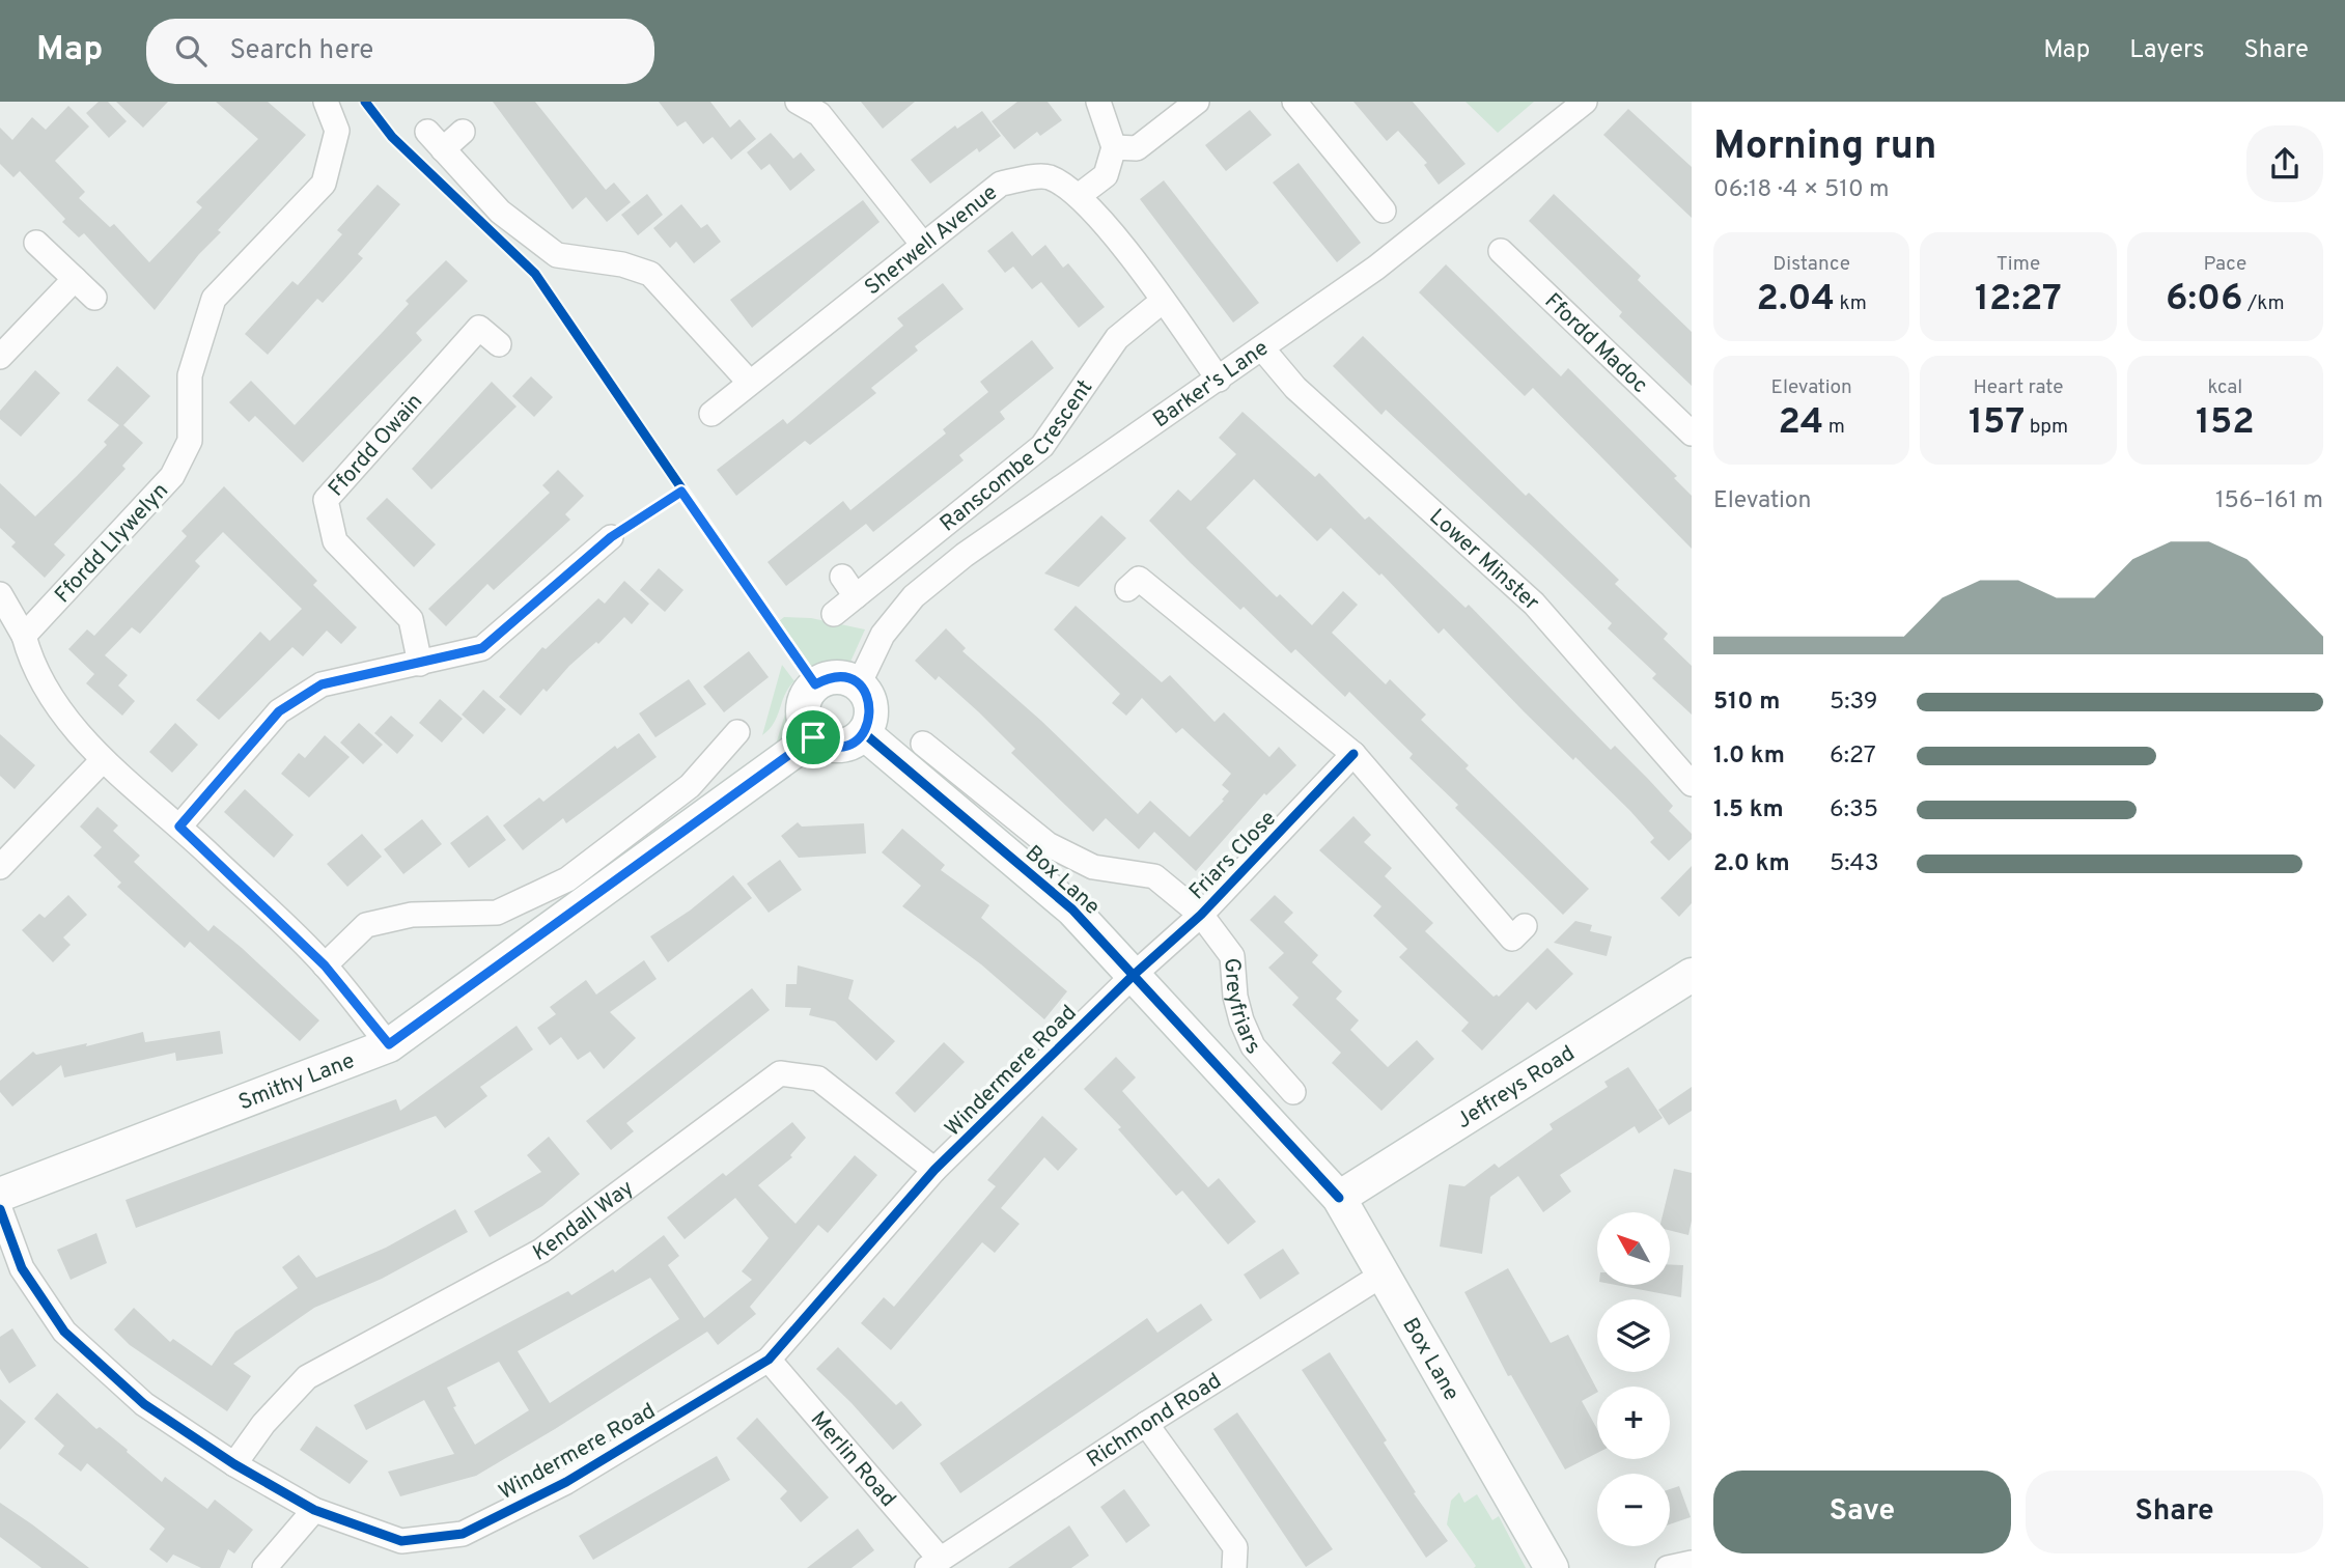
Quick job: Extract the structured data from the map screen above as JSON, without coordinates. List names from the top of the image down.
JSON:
{
  "streets": {
    "street": [
      "Sherwell Avenue",
      "Ffordd Madoc",
      "Barker's Lane",
      "Ffordd Owain",
      "Ranscombe Crescent",
      "Ffordd Llywelyn",
      "Lower Minster",
      "Friars Close",
      "Box Lane",
      "Greyfriars",
      "Windermere Road",
      "Smithy Lane",
      "Jeffreys Road",
      "Kendall Way",
      "Richmond Road",
      "Merlin Road"
    ]
  },
  "crossings": [
    ["Sherwell Avenue", "Barker's Lane"],
    ["Sherwell Avenue", "Ranscombe Crescent"],
    ["Barker's Lane", "Lower Minster"],
    ["Barker's Lane", "Box Lane"],
    ["Barker's Lane", "Smithy Lane"],
    ["Friars Close", "Box Lane"],
    ["Friars Close", "Greyfriars"],
    ["Friars Close", "Windermere Road"],
    ["Box Lane", "Windermere Road"],
    ["Box Lane", "Smithy Lane"],
    ["Box Lane", "Jeffreys Road"],
    ["Box Lane", "Richmond Road"],
    ["Windermere Road", "Kendall Way"],
    ["Windermere Road", "Merlin Road"],
    ["Richmond Road", "Merlin Road"]
  ],
  "north": "top left",
  "page": {
    "header": "Map",
    "search": "Search here",
    "nav": ["Map", "Layers", "Share"],
    "heading": ["Morning run", "06:18 · 4 × 510 m"],
    "stats": [
      ["Distance", "2.04 km"],
      ["Time", "12:27"],
      ["Pace", "6:06 /km"],
      ["Elevation", "24 m"],
      ["Heart rate", "157 bpm"],
      ["kcal", "152"]
    ],
    "chart": ["Elevation", "156–161 m"],
    "list": [
      {
        "name": "510 m",
        "note": "5:39"
      },
      {
        "name": "1.0 km",
        "note": "6:27"
      },
      {
        "name": "1.5 km",
        "note": "6:35"
      },
      {
        "name": "2.0 km",
        "note": "5:43"
      }
    ],
    "map_buttons": ["+", "−"],
    "buttons": ["Save", "Share"]
  }
}
